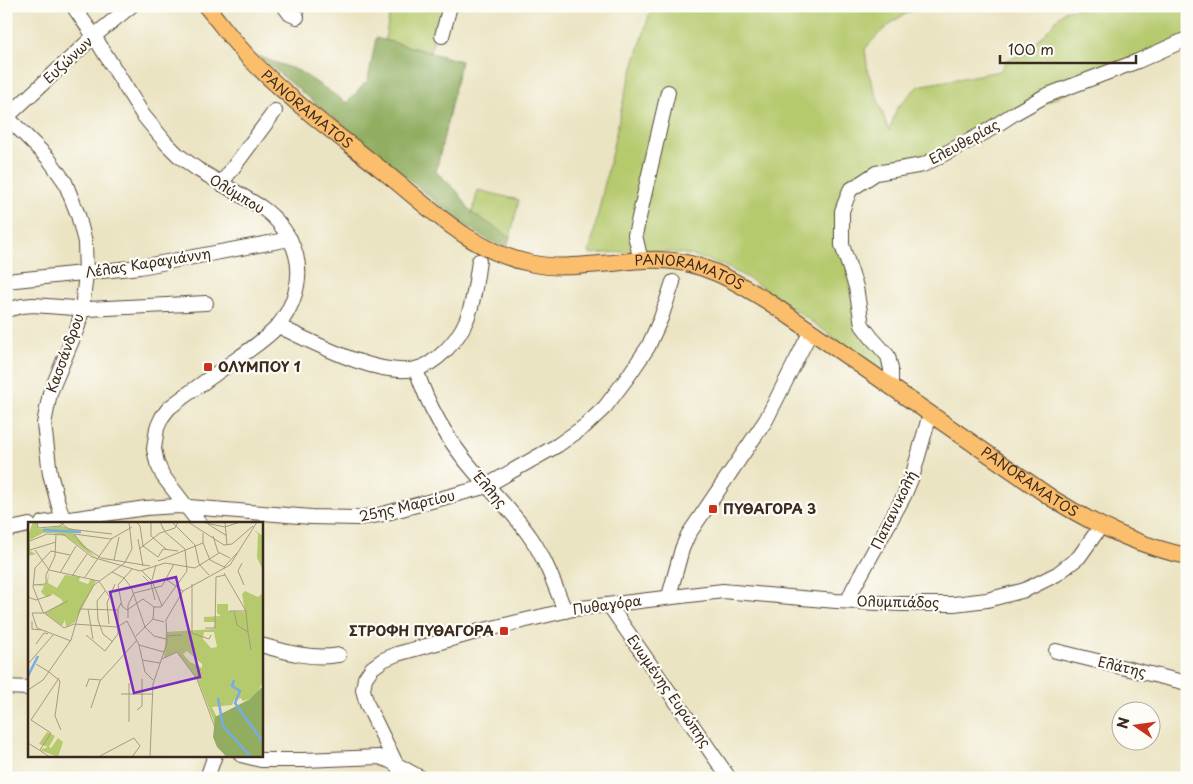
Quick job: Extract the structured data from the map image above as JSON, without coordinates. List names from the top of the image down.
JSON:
{
  "streets": {
    "main road": ["PANORAMATOS"],
    "street": [
      "Ευζώνων",
      "Ελευθερίας",
      "Ολύμπου",
      "Λέλας Καραγιάννη",
      "Κασσάνδρου",
      "Έλλης",
      "25ης Μαρτίου",
      "Παπανικολή",
      "Ολυμπιάδος",
      "Πυθαγόρα",
      "Ελάτης",
      "Ενωμένης Ευρώπης"
    ]
  },
  "crossings": [
    ["Ευζώνων", "Ολύμπου"],
    ["Ευζώνων", "Κασσάνδρου"],
    ["PANORAMATOS", "Ελευθερίας"],
    ["PANORAMATOS", "Παπανικολή"],
    ["PANORAMATOS", "Ολυμπιάδος"],
    ["Ολύμπου", "Λέλας Καραγιάννη"],
    ["Ολύμπου", "25ης Μαρτίου"],
    ["Λέλας Καραγιάννη", "Κασσάνδρου"],
    ["Κασσάνδρου", "25ης Μαρτίου"],
    ["Έλλης", "25ης Μαρτίου"],
    ["Έλλης", "Πυθαγόρα"],
    ["Παπανικολή", "Ολυμπιάδος"],
    ["Ολυμπιάδος", "Πυθαγόρα"],
    ["Πυθαγόρα", "Ενωμένης Ευρώπης"]
  ],
  "places": {
    "transit": ["ΟΛΥΜΠΟΥ 1", "ΠΥΘΑΓΟΡΑ 3", "ΣΤΡΟΦΗ ΠΥΘΑΓΟΡΑ"]
  },
  "scale_bar": "100 m",
  "north": "left"
}
